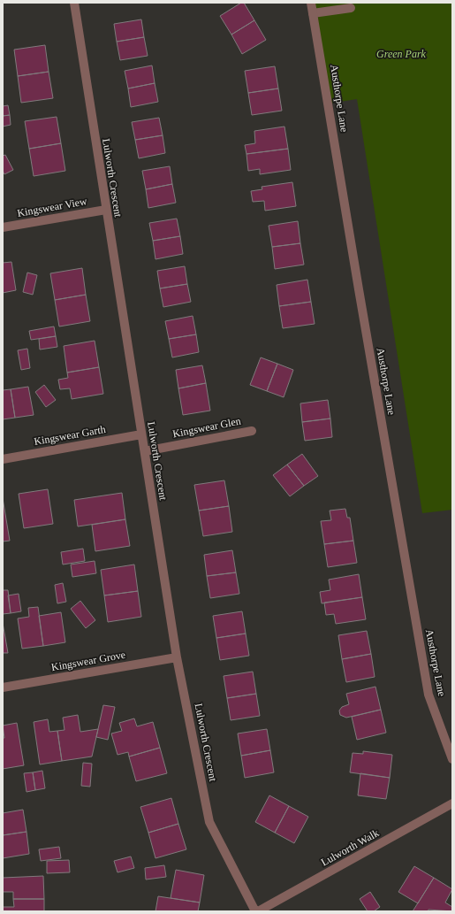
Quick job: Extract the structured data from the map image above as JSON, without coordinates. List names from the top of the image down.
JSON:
{
  "streets": {
    "street": [
      "Austhorpe Lane",
      "Lulworth Crescent",
      "Kingswear View",
      "Kingswear Glen",
      "Kingswear Garth",
      "Kingswear Grove",
      "Lulworth Walk"
    ]
  },
  "crossings": [
    ["Lulworth Crescent", "Kingswear View"],
    ["Lulworth Crescent", "Kingswear Glen"],
    ["Lulworth Crescent", "Kingswear Garth"],
    ["Lulworth Crescent", "Kingswear Grove"]
  ],
  "parks": ["Green Park"]
}
